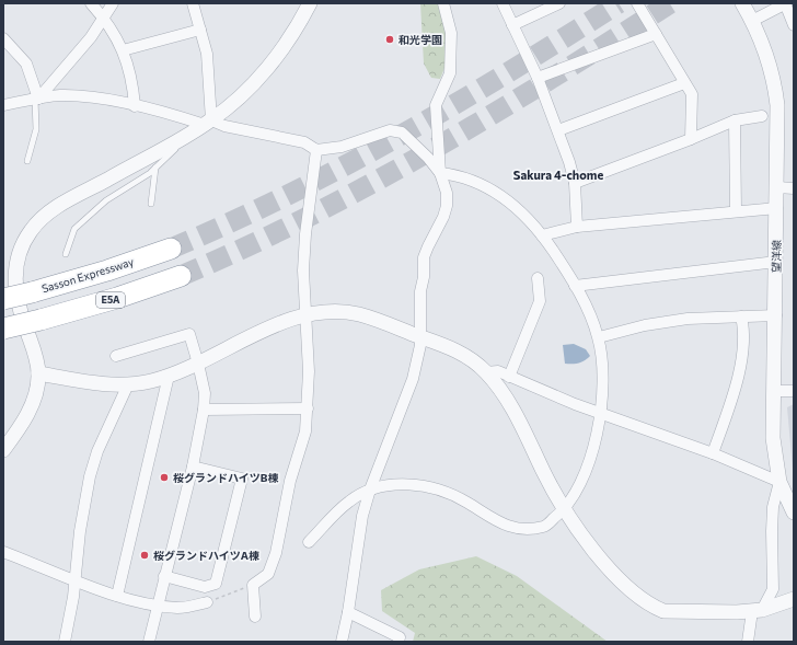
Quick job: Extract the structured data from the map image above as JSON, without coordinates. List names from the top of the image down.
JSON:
{
  "streets": {
    "highway": ["Sasson Expressway", "E5A"],
    "street": ["望洋線"]
  },
  "districts": ["Sakura 4-chome"],
  "places": ["和光学園", "桜グランドハイツB棟", "桜グランドハイツA棟"]
}
